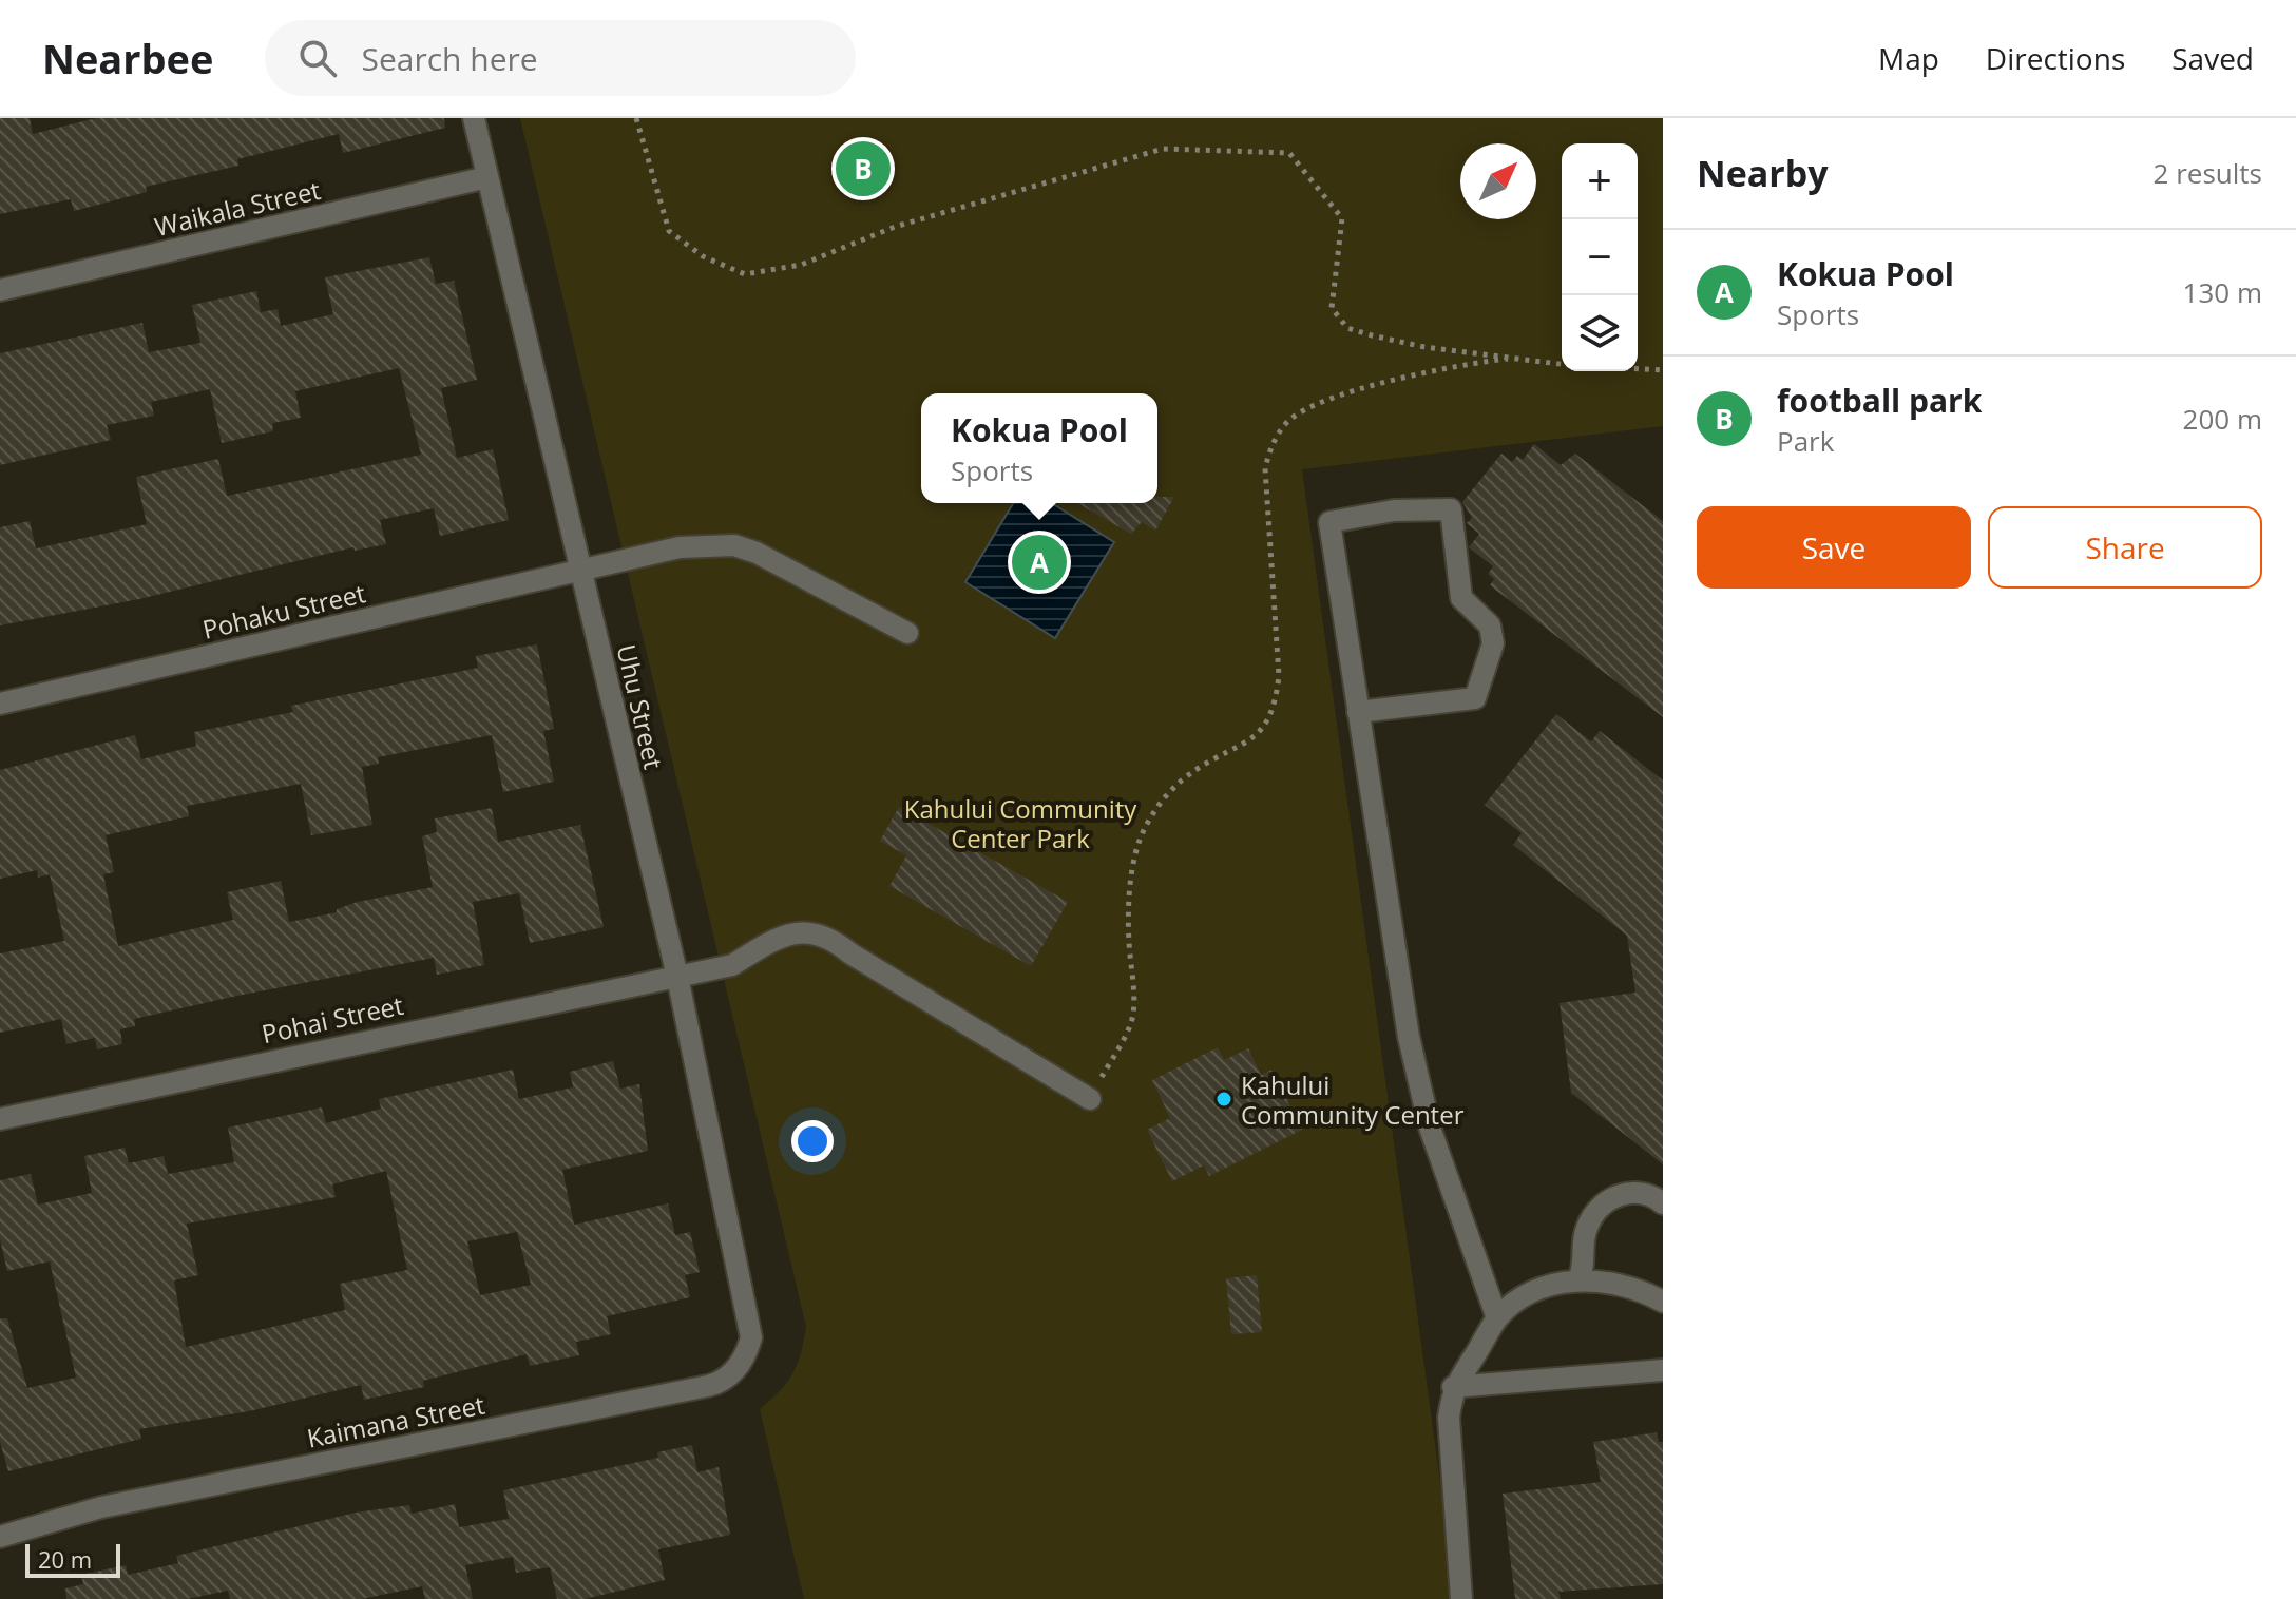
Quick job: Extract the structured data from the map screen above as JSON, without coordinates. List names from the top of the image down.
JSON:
{
  "streets": {
    "street": [
      "Waikala Street",
      "Pohaku Street",
      "Uhu Street",
      "Pohai Street",
      "Kaimana Street"
    ]
  },
  "crossings": [
    ["Waikala Street", "Uhu Street"],
    ["Pohaku Street", "Uhu Street"],
    ["Uhu Street", "Pohai Street"],
    ["Uhu Street", "Kaimana Street"]
  ],
  "parks": ["Kahului Community Center Park"],
  "places": ["Kahului Community Center"],
  "scale_bar": "20 m",
  "north": "top right",
  "page": {
    "header": "Nearbee",
    "search": "Search here",
    "nav": ["Map", "Directions", "Saved"],
    "heading": ["Nearby", "2 results"],
    "pins": ["B", "A"],
    "map_buttons": ["+", "−"],
    "list": [
      {
        "mark": "A",
        "name": "Kokua Pool",
        "note": "Sports",
        "value": "130 m"
      },
      {
        "mark": "B",
        "name": "football park",
        "note": "Park",
        "value": "200 m"
      }
    ],
    "popup": ["Kokua Pool", "Sports"],
    "buttons": ["Save", "Share"],
    "scale": "20 m"
  }
}
